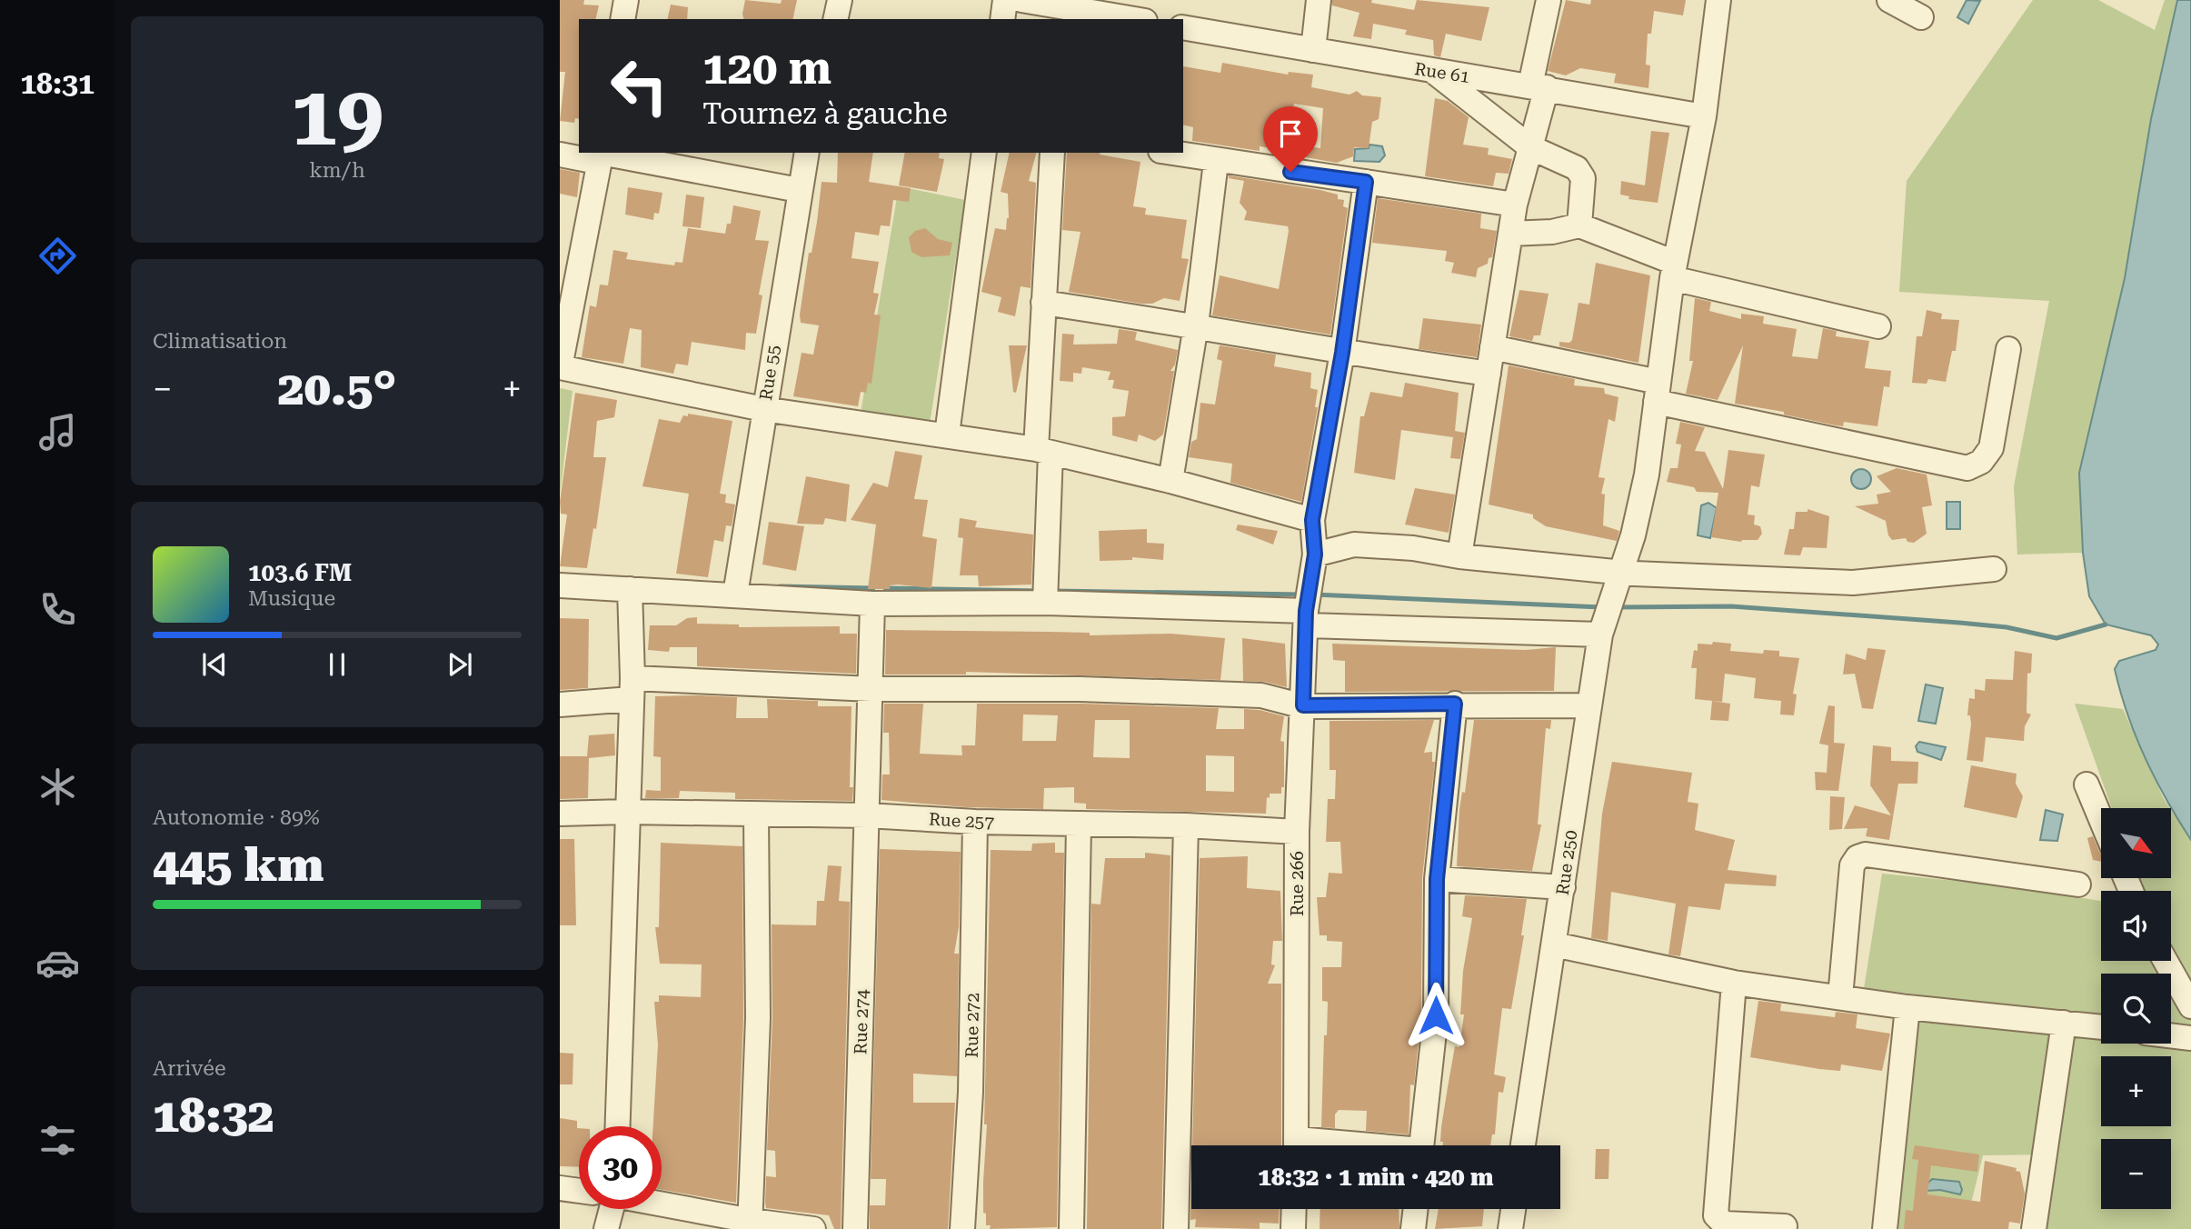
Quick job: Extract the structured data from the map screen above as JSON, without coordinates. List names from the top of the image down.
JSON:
{
  "streets": {
    "street": [
      "Rue 61",
      "Rue 55",
      "Rue 257",
      "Rue 250",
      "Rue 266",
      "Rue 274",
      "Rue 272"
    ]
  },
  "crossings": [
    ["Rue 61", "Rue 250"],
    ["Rue 257", "Rue 266"],
    ["Rue 257", "Rue 274"],
    ["Rue 257", "Rue 272"]
  ],
  "north": "bottom right",
  "page": {
    "tabs": "18:31",
    "tile": [
      ["19", "km/h"],
      "Climatisation",
      ["Autonomie · 89%", "445 km"],
      ["Arrivée", "18:32"]
    ],
    "turn": ["120 m", "Tournez à gauche"],
    "heat": ["−", "20.5°", "+"],
    "song": ["103.6 FM", "Musique"],
    "map_buttons": ["+", "−"],
    "limit": "30",
    "trip": "18:32 · 1 min · 420 m"
  }
}
